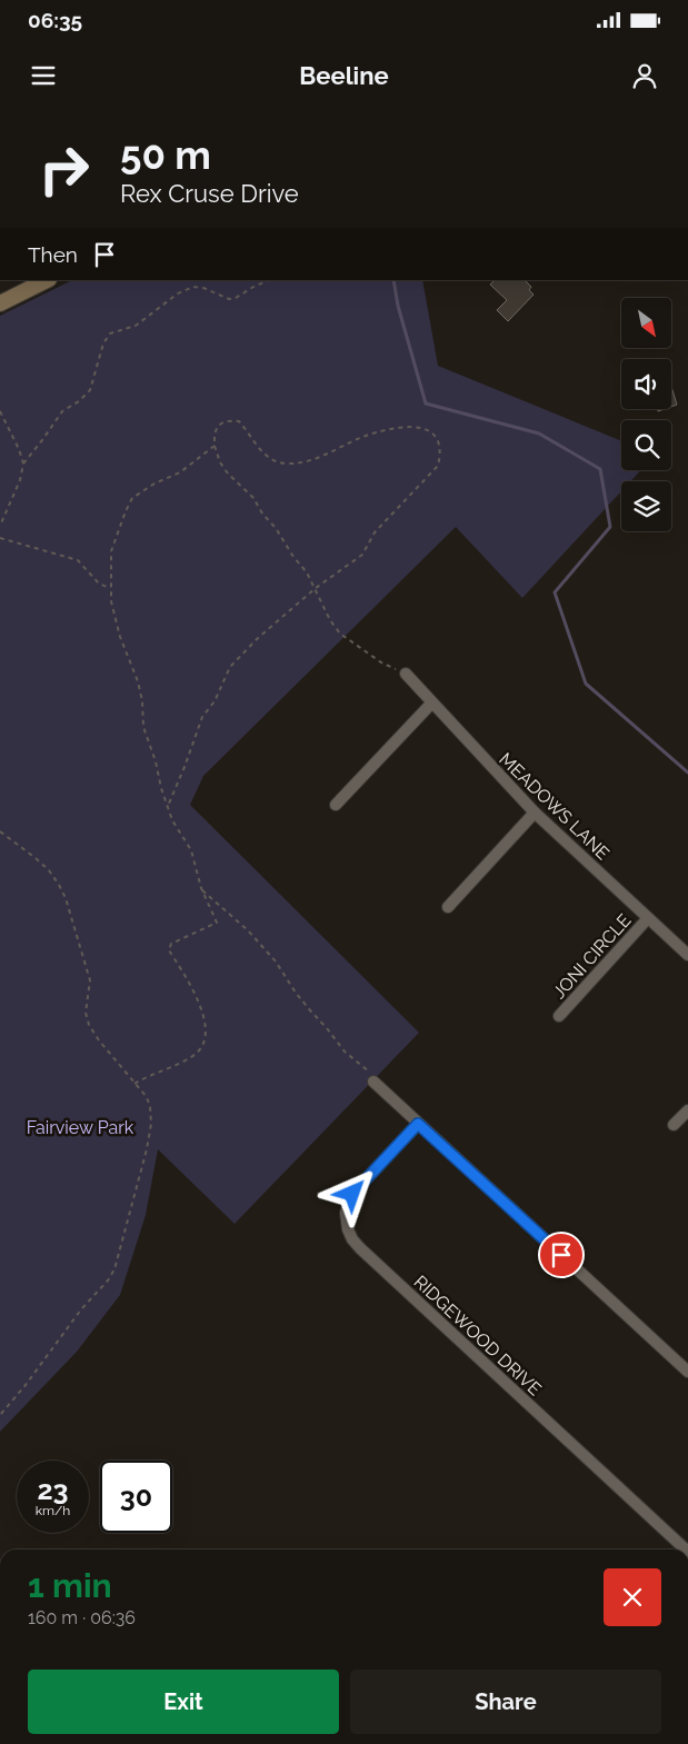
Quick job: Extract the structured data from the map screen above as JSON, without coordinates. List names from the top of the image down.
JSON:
{
  "streets": {
    "street": ["MEADOWS LANE", "JONI CIRCLE", "RIDGEWOOD DRIVE"]
  },
  "crossings": [
    ["MEADOWS LANE", "JONI CIRCLE"]
  ],
  "parks": ["Fairview Park"],
  "north": "bottom right",
  "page": {
    "status": "06:35",
    "header": "Beeline",
    "turn": ["50 m", "Rex Cruse Drive"],
    "then": "Then",
    "speed": "23 km/h",
    "limit": "30",
    "heading": ["1 min", "160 m · 06:36"],
    "buttons": ["Exit", "Share"]
  }
}
